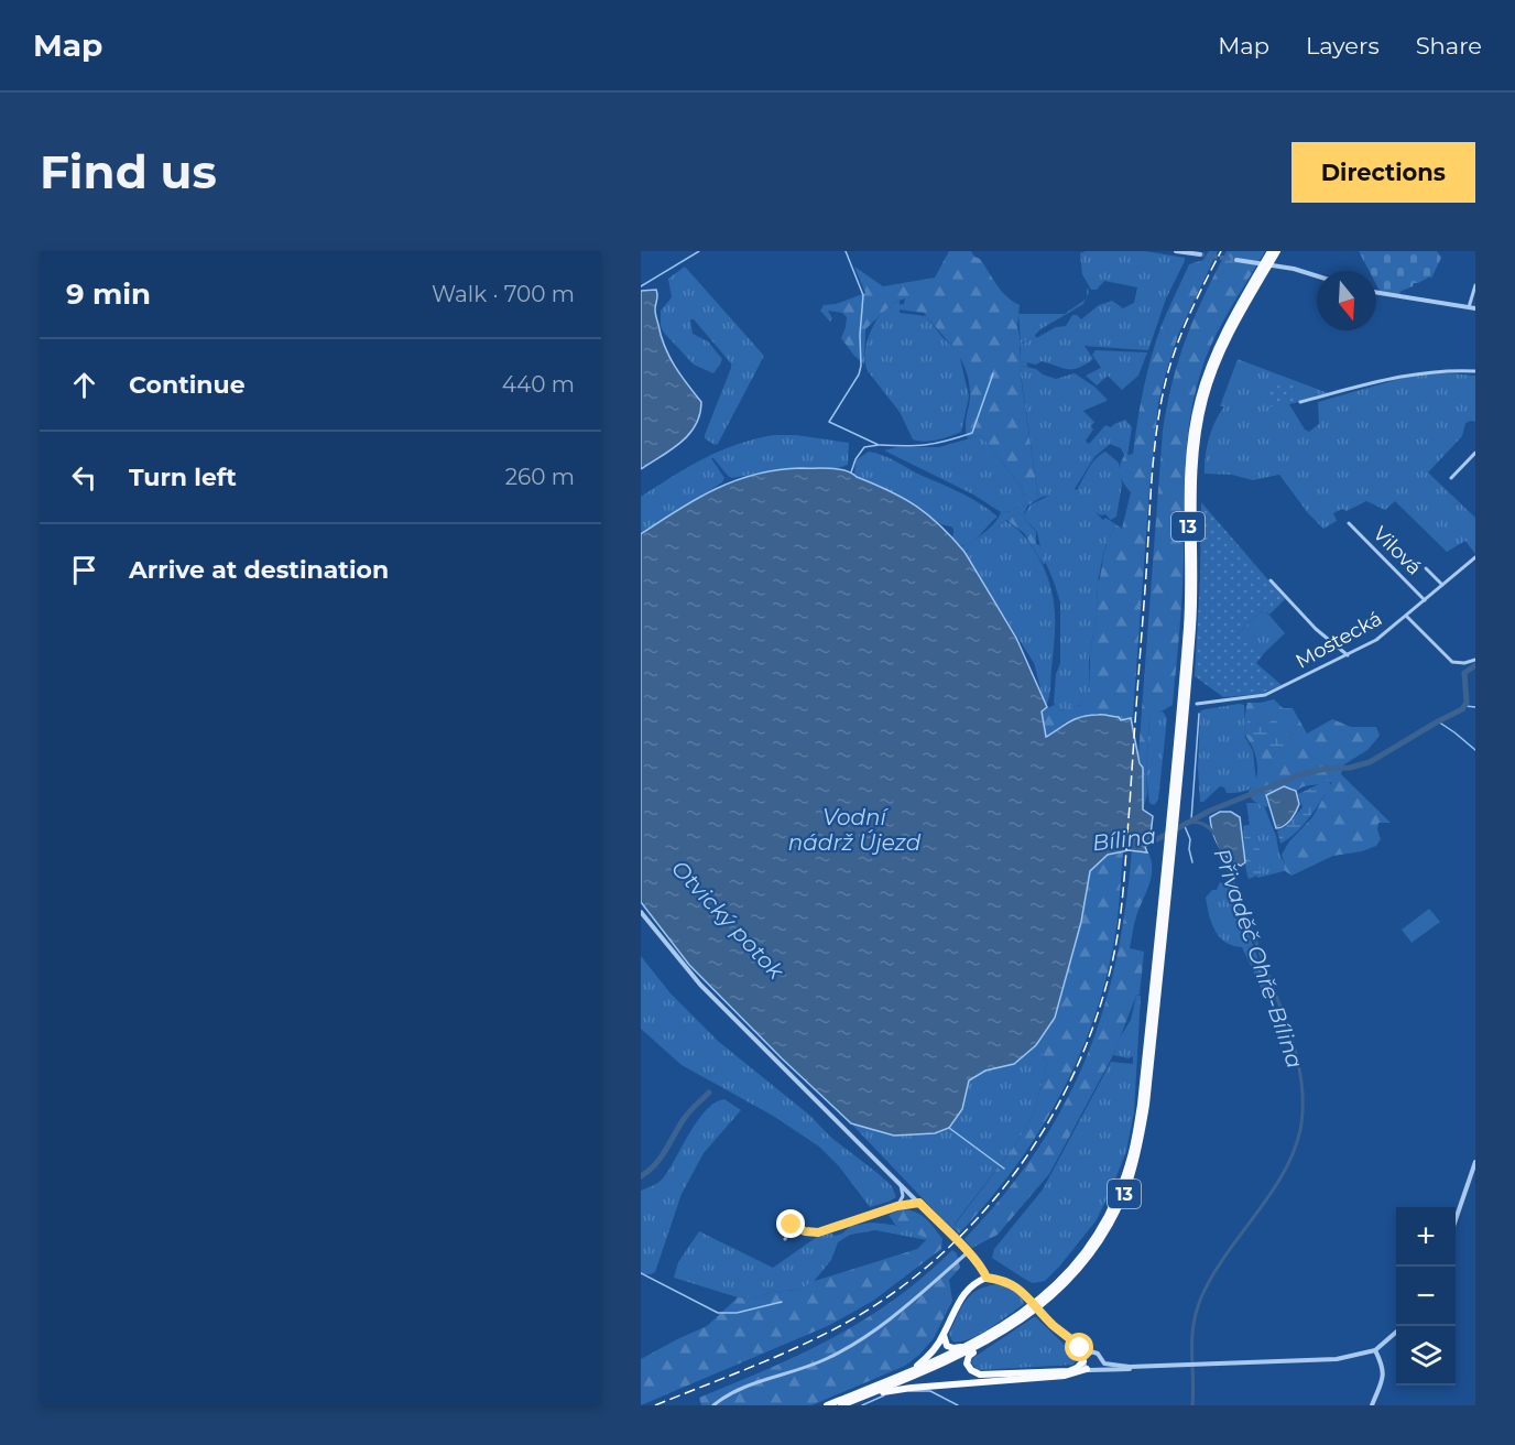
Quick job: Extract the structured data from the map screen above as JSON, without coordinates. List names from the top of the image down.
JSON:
{
  "streets": {
    "highway": ["13"],
    "street": ["Vilová", "Mostecká"]
  },
  "crossings": [
    ["Vilová", "Mostecká"]
  ],
  "water": [
    "Vodní nádrž Újezd",
    "Bílina",
    "Otvický potok",
    "Přivaděč Ohře-Bílina"
  ],
  "north": "bottom",
  "page": {
    "header": "Map",
    "nav": ["Map", "Layers", "Share"],
    "buttons": "Directions",
    "title": "Find us",
    "heading": ["9 min", "Walk · 700 m"],
    "list": [
      ["Continue", "440 m"],
      ["Turn left", "260 m"],
      "Arrive at destination"
    ],
    "map_buttons": ["+", "−"]
  }
}
